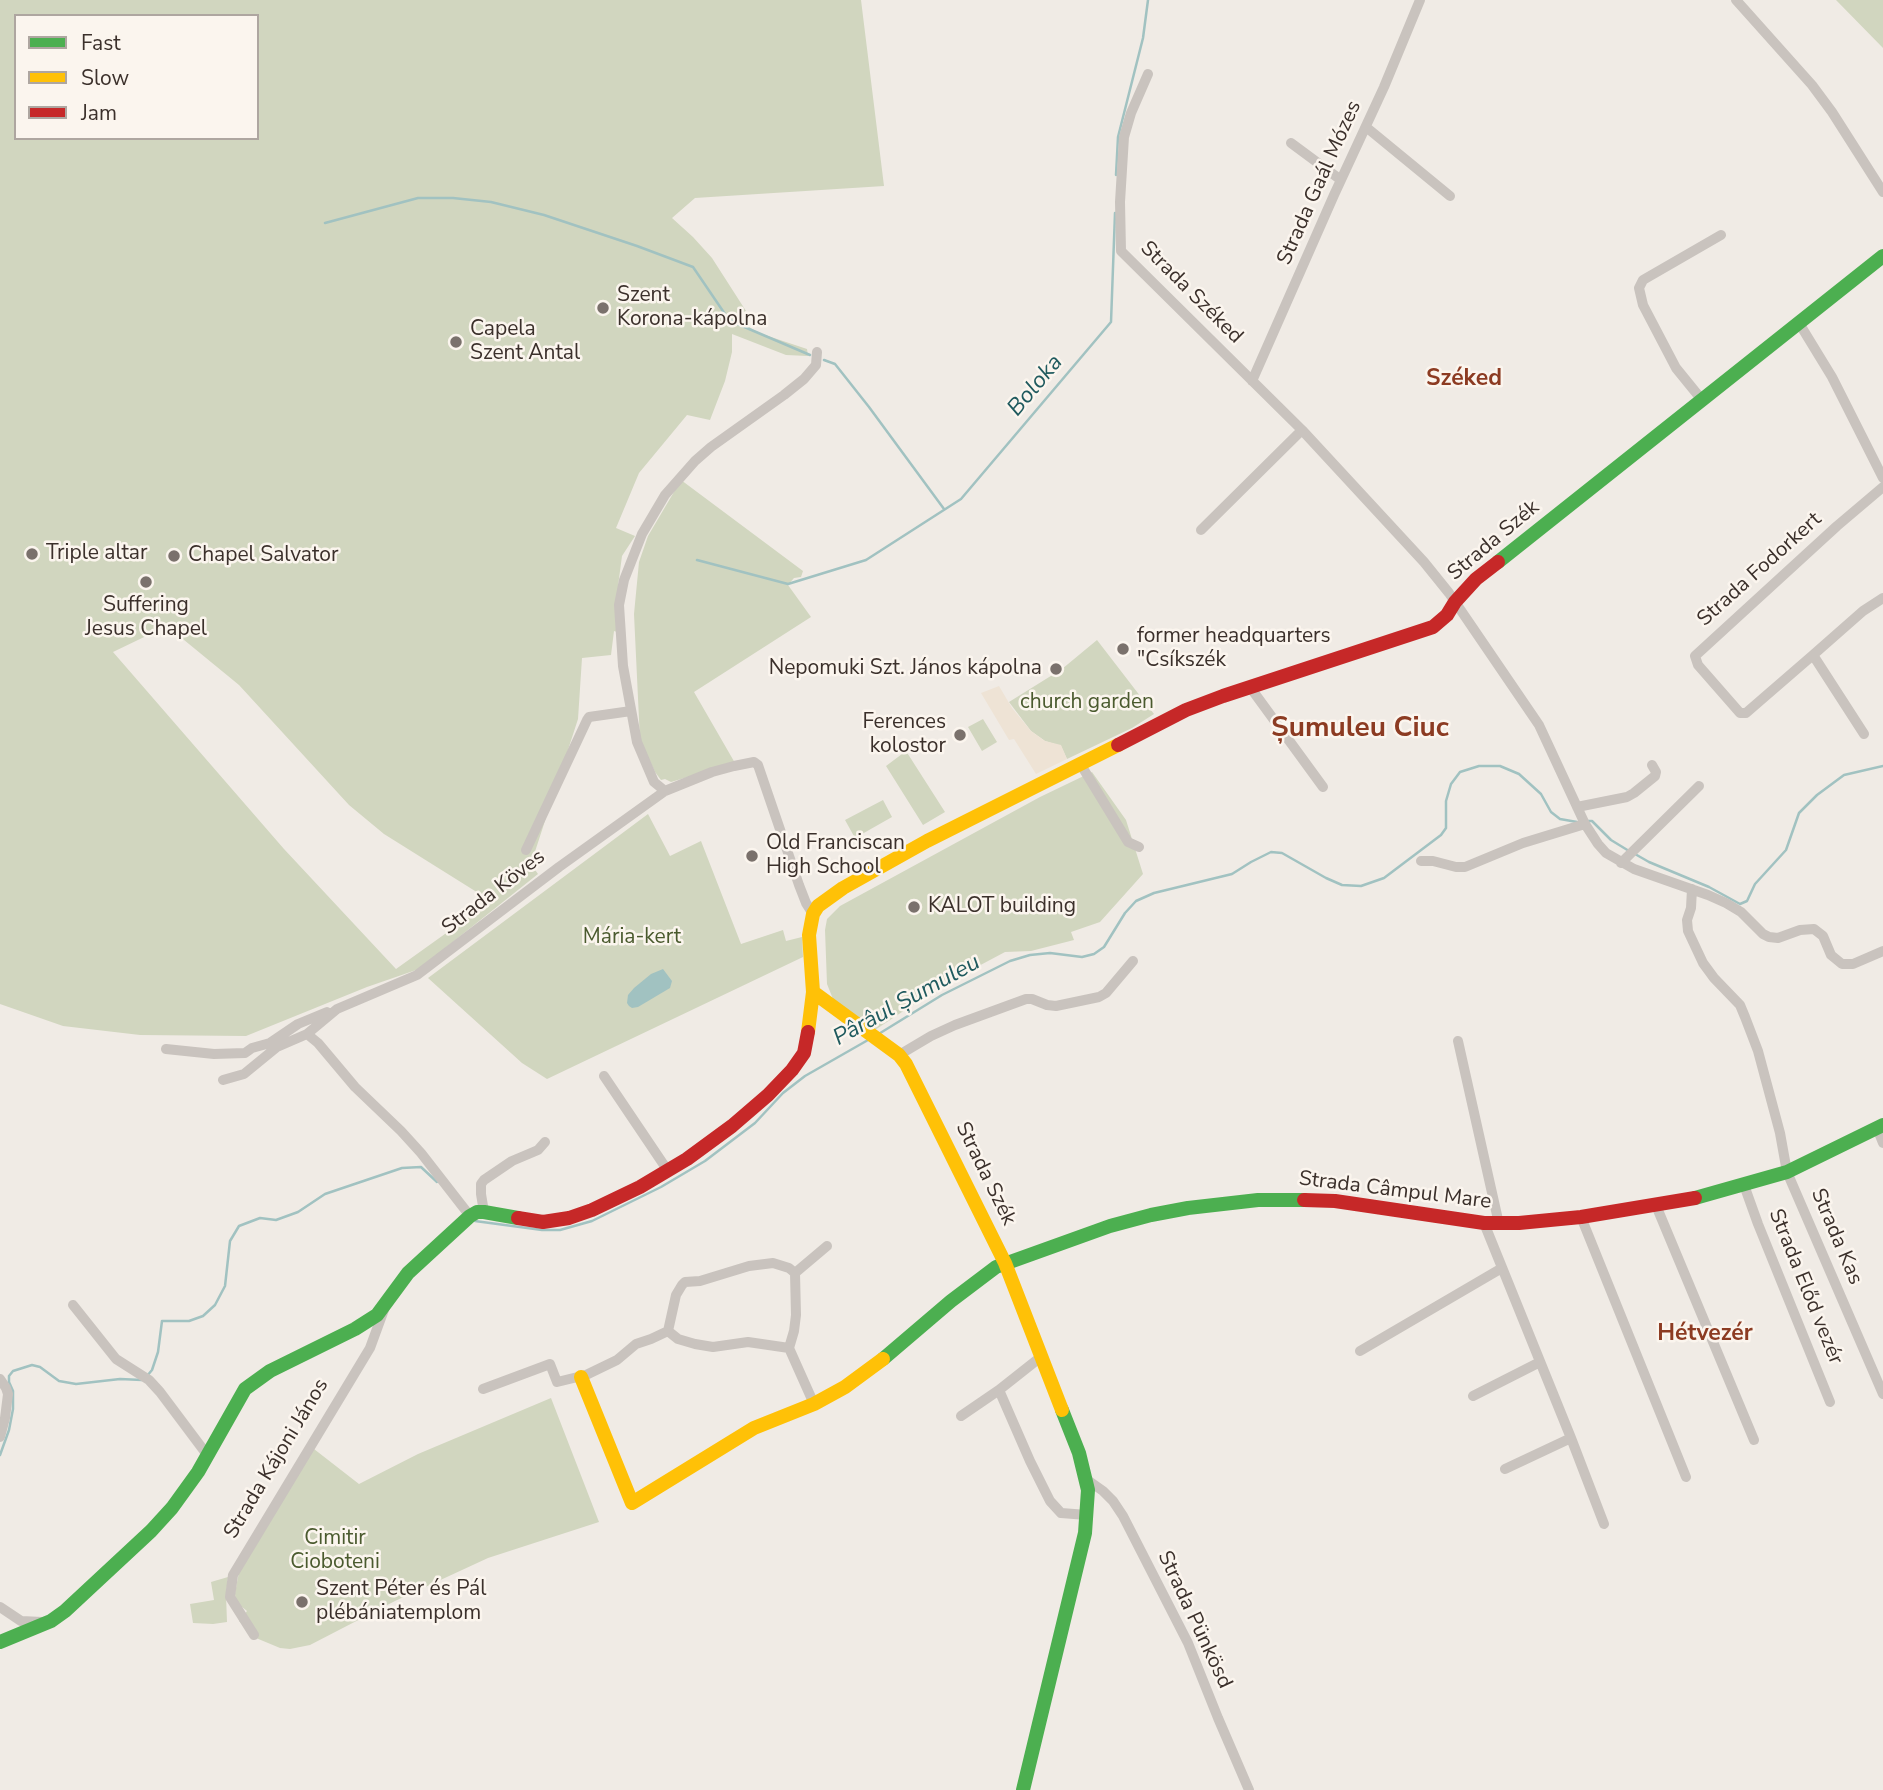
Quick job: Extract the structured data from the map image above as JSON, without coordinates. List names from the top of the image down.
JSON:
{
  "streets": {
    "street": [
      "Strada Gaál Mózes",
      "Strada Széked",
      "Strada Szék",
      "Strada Fodorkert",
      "Strada Köves",
      "Strada Câmpul Mare",
      "Strada Kas",
      "Strada Előd vezér",
      "Strada Kájoni János",
      "Strada Pünkösd"
    ]
  },
  "crossings": [
    ["Strada Gaál Mózes", "Strada Széked"],
    ["Strada Széked", "Strada Szék"],
    ["Strada Széked", "Strada Kas"],
    ["Strada Szék", "Strada Köves"],
    ["Strada Szék", "Strada Câmpul Mare"],
    ["Strada Szék", "Strada Kájoni János"],
    ["Strada Szék", "Strada Pünkösd"],
    ["Strada Câmpul Mare", "Strada Kas"],
    ["Strada Câmpul Mare", "Strada Előd vezér"]
  ],
  "districts": ["Széked", "Șumuleu Ciuc", "Hétvezér"],
  "water": ["Boloka", "Pârâul Șumuleu"],
  "parks": ["church garden", "Mária-kert", "Cimitir Cioboteni"],
  "places": [
    "Szent Korona-kápolna",
    "Capela Szent Antal",
    "Triple altar",
    "Chapel Salvator",
    "Suffering Jesus Chapel",
    "former headquarters \"Csíkszék",
    "Nepomuki Szt. János kápolna",
    "Ferences kolostor",
    "Old Franciscan High School",
    "KALOT building",
    "Szent Péter és Pál plébániatemplom"
  ],
  "legend": ["Fast", "Slow", "Jam"]
}
